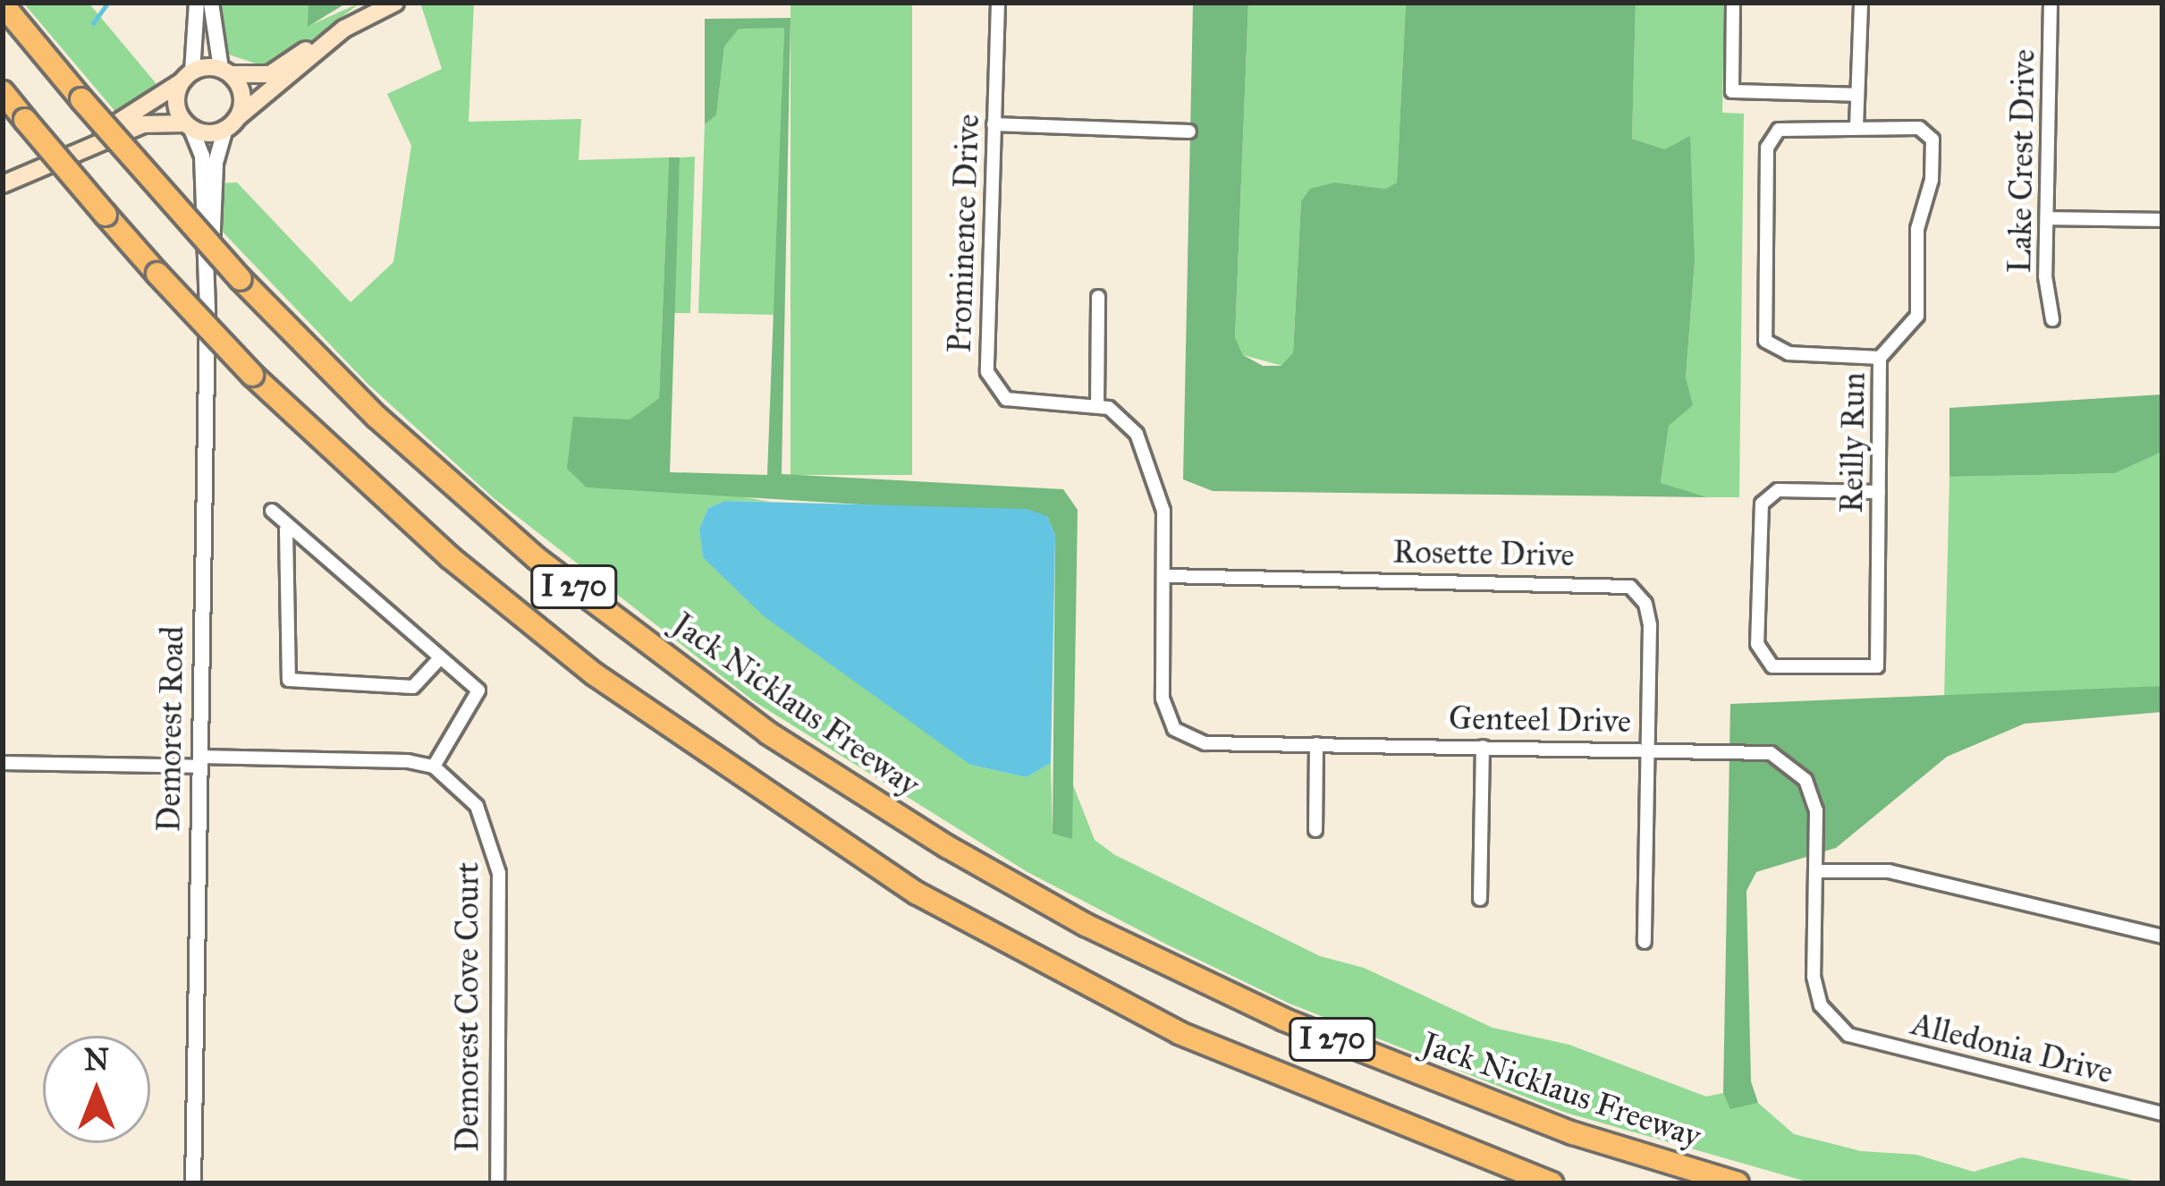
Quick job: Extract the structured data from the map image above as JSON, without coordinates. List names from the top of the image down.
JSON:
{
  "streets": {
    "highway": ["I 270", "Jack Nicklaus Freeway"],
    "street": [
      "Lake Crest Drive",
      "Prominence Drive",
      "Reilly Run",
      "Rosette Drive",
      "Genteel Drive",
      "Demorest Road",
      "Demorest Cove Court",
      "Alledonia Drive"
    ]
  },
  "crossings": [
    ["Rosette Drive", "Genteel Drive"],
    ["Genteel Drive", "Alledonia Drive"]
  ],
  "north": "top"
}
